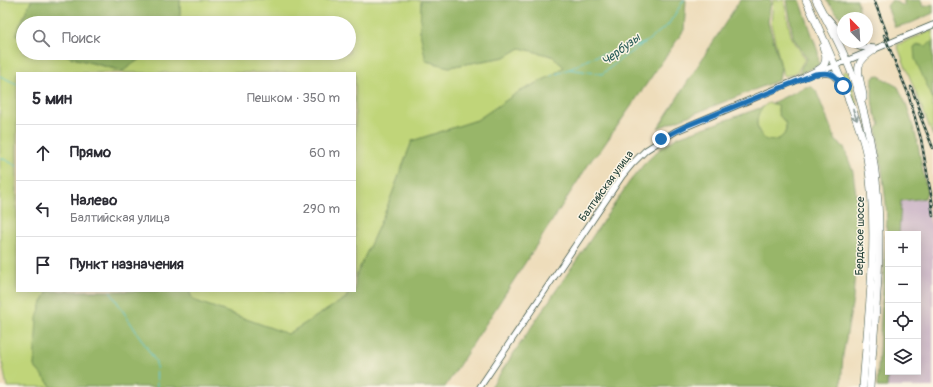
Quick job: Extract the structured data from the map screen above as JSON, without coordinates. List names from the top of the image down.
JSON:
{
  "streets": {
    "highway": ["Бердское шоссе"],
    "main road": ["Балтийская улица"]
  },
  "crossings": [
    ["Балтийская улица", "Бердское шоссе"]
  ],
  "water": ["Чербузы"],
  "north": "top left",
  "page": {
    "search": "Поиск",
    "heading": ["5 мин", "Пешком · 350 m"],
    "list": [
      ["Прямо", "60 m"],
      ["Налево", "Балтийская улица", "290 m"],
      "Пункт назначения"
    ],
    "map_buttons": ["+", "−"]
  }
}
